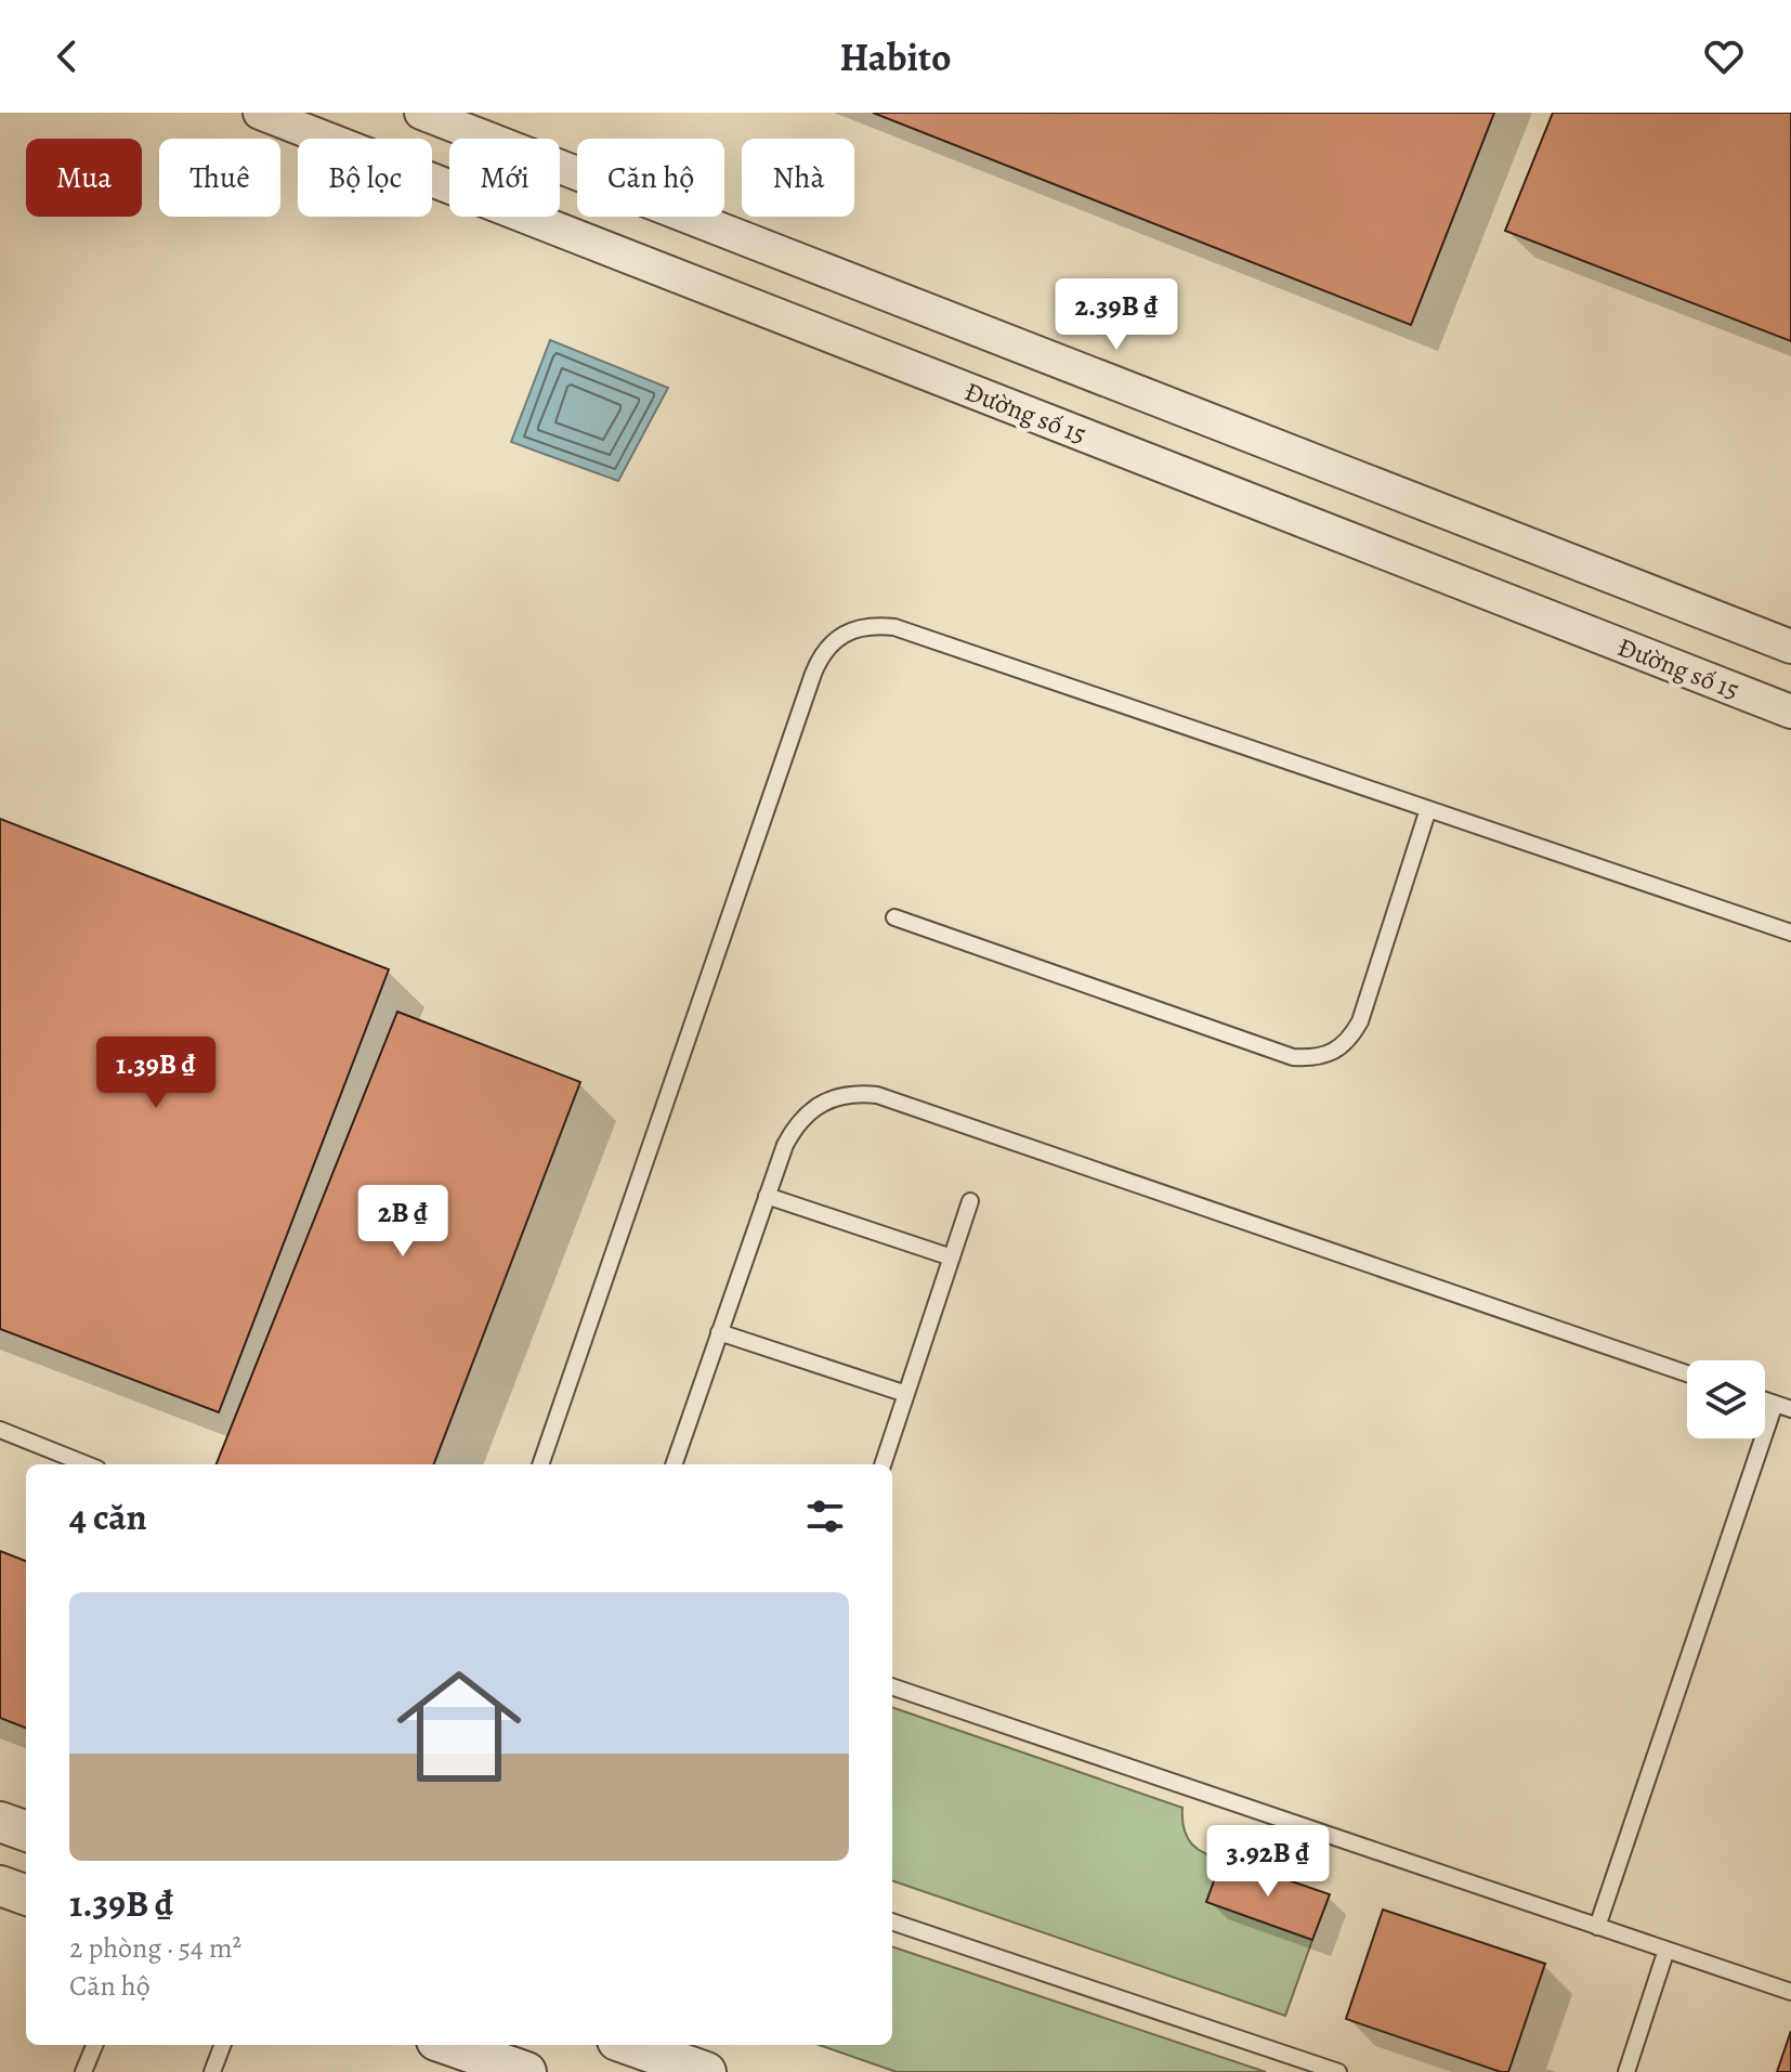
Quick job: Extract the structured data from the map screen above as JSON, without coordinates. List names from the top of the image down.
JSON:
{
  "streets": {
    "street": ["Đường số 15"]
  },
  "page": {
    "header": "Habito",
    "chip": [
      "Mua",
      "Thuê",
      "Bộ lọc",
      "Mới",
      "Căn hộ",
      "Nhà"
    ],
    "price": [
      "2.39B ₫",
      "1.39B ₫",
      "2B ₫",
      "3.92B ₫"
    ],
    "heading": "4 căn",
    "list": [
      {
        "name": "1.39B ₫",
        "note": "2 phòng · 54 m² · Căn hộ"
      }
    ]
  }
}
